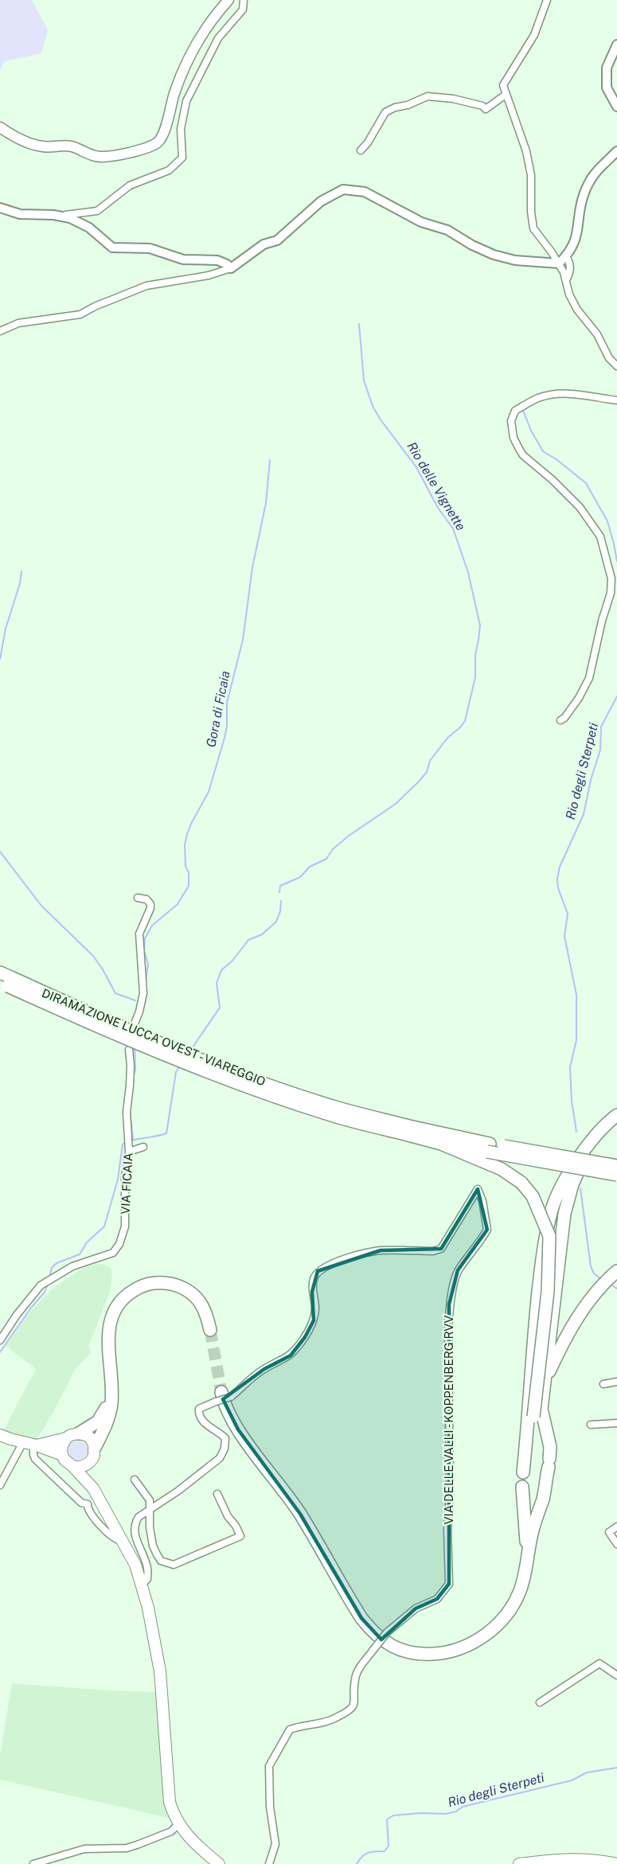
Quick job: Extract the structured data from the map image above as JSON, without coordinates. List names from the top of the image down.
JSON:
{
  "streets": {
    "highway": ["DIRAMAZIONE LUCCA OVEST - VIAREGGIO"],
    "street": ["VIA FICAIA", "VIA DELLE VALLI - KOPPENBERG RVV"]
  },
  "water": ["Rio delle Vignette", "Gora di Ficaia", "Rio degli Sterpeti"]
}
